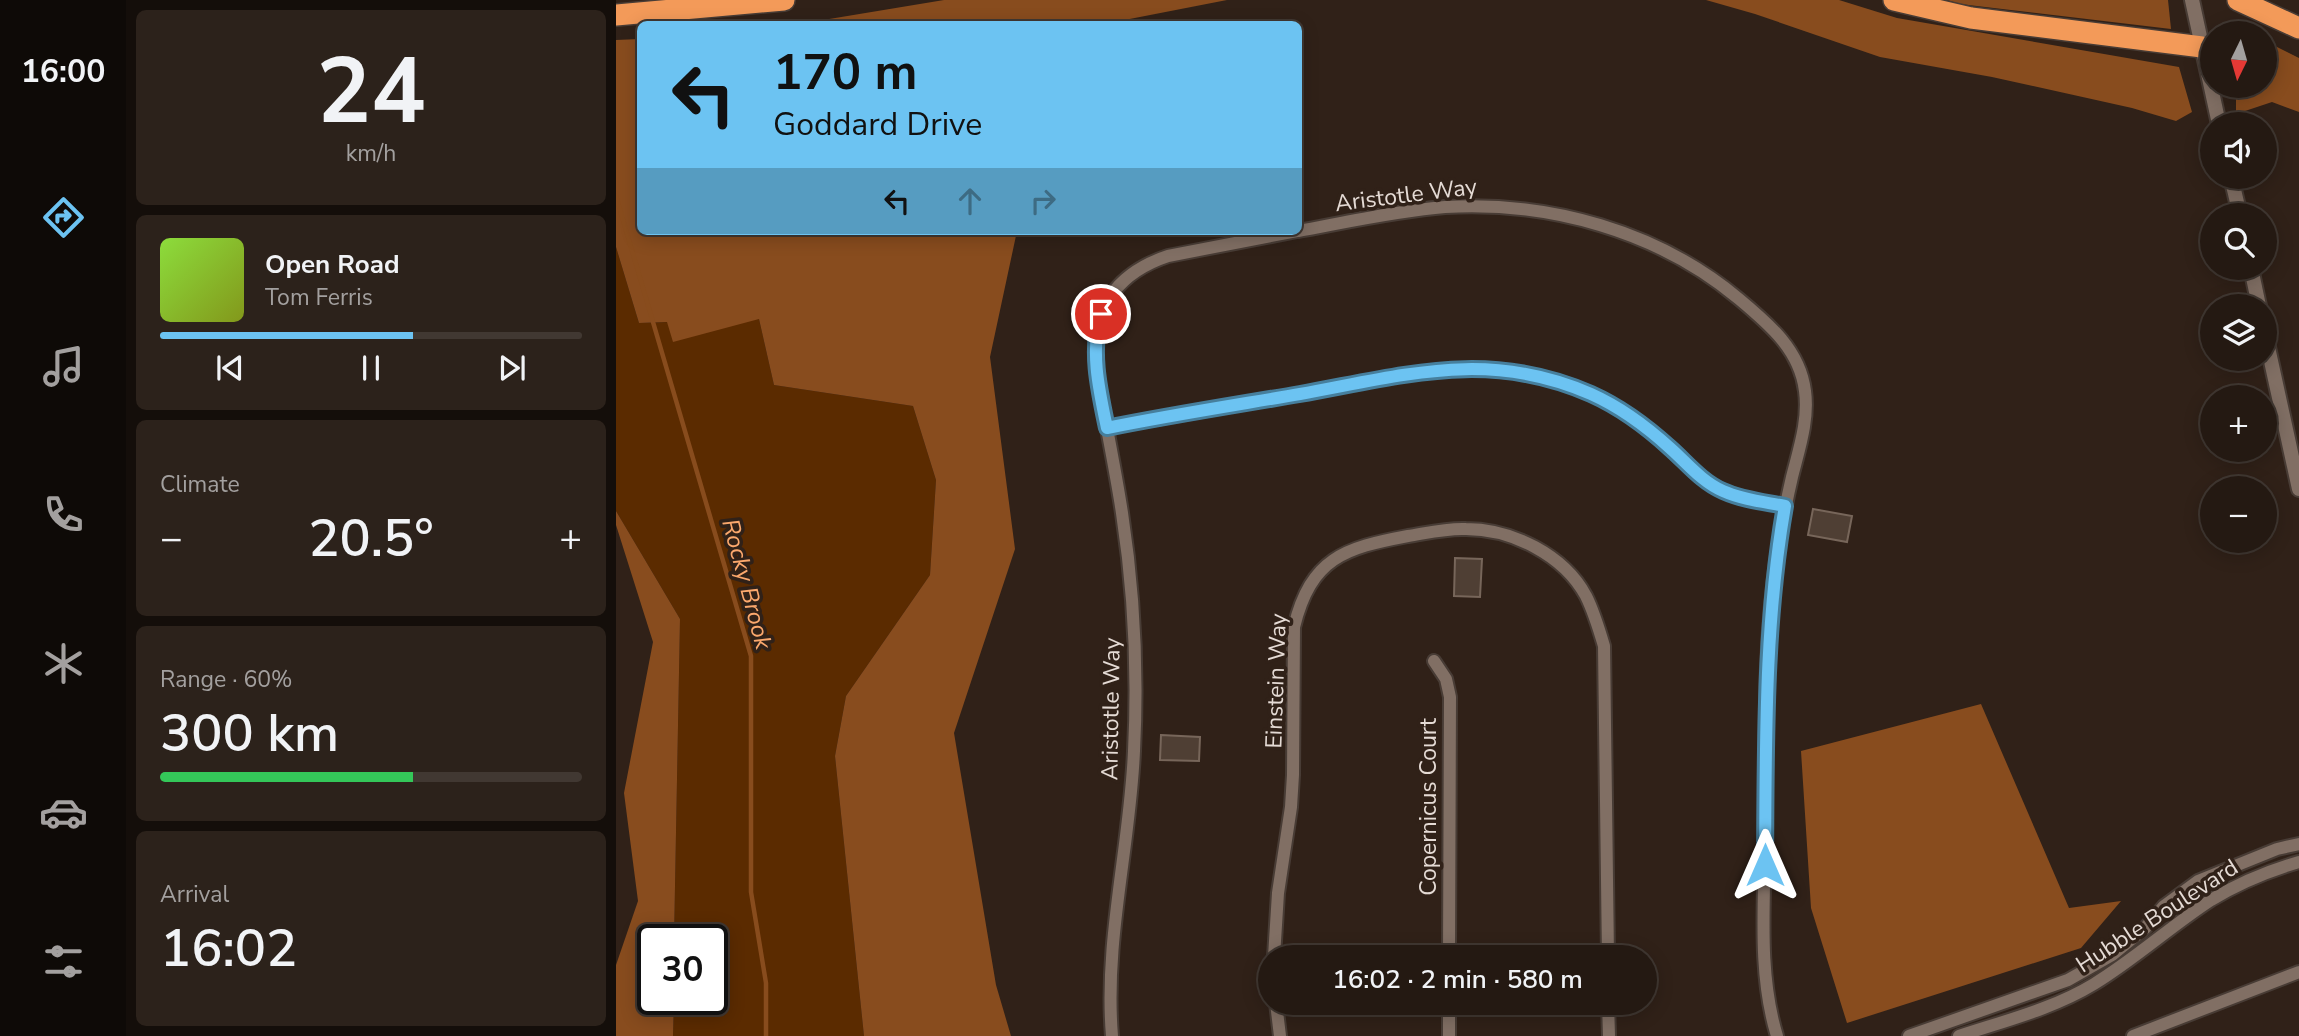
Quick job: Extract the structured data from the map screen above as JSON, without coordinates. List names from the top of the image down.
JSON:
{
  "streets": {
    "street": [
      "Aristotle Way",
      "Einstein Way",
      "Copernicus Court",
      "Hubble Boulevard"
    ]
  },
  "water": ["Rocky Brook"],
  "north": "bottom",
  "page": {
    "tabs": "16:00",
    "tile": [
      ["24", "km/h"],
      "Climate",
      ["Range · 60%", "300 km"],
      ["Arrival", "16:02"]
    ],
    "map_buttons": ["+", "−"],
    "turn": ["170 m", "Goddard Drive"],
    "song": ["Open Road", "Tom Ferris"],
    "heat": ["−", "20.5°", "+"],
    "limit": "30",
    "trip": "16:02 · 2 min · 580 m"
  }
}
